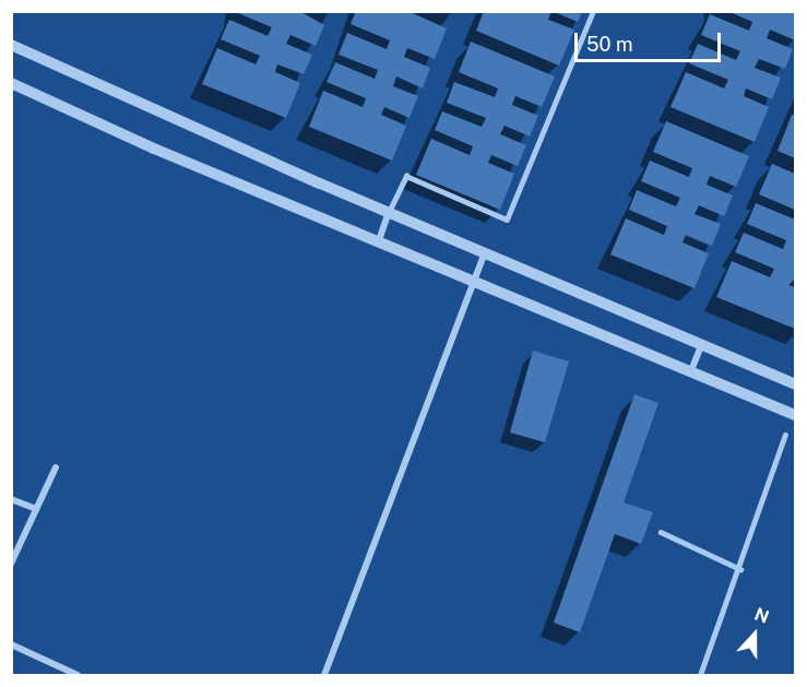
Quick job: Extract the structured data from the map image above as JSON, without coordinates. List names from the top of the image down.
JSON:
{
  "scale_bar": "50 m",
  "north": "top"
}
